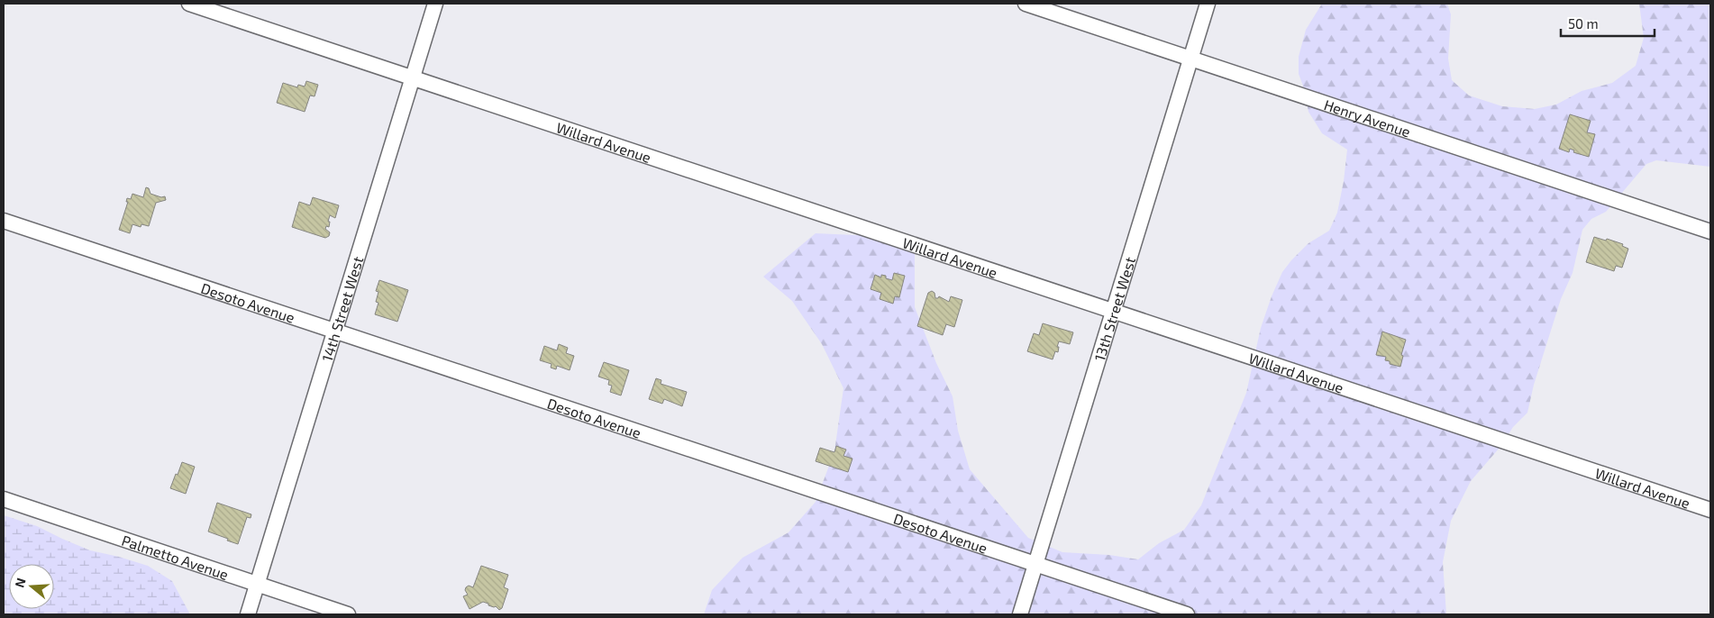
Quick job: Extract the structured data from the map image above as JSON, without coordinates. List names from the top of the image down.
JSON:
{
  "streets": {
    "street": [
      "Henry Avenue",
      "Willard Avenue",
      "Desoto Avenue",
      "14th Street West",
      "13th Street West",
      "Palmetto Avenue"
    ]
  },
  "crossings": [
    ["Henry Avenue", "13th Street West"],
    ["Willard Avenue", "14th Street West"],
    ["Willard Avenue", "13th Street West"],
    ["Desoto Avenue", "14th Street West"],
    ["Desoto Avenue", "13th Street West"],
    ["14th Street West", "Palmetto Avenue"]
  ],
  "scale_bar": "50 m",
  "north": "left"
}
